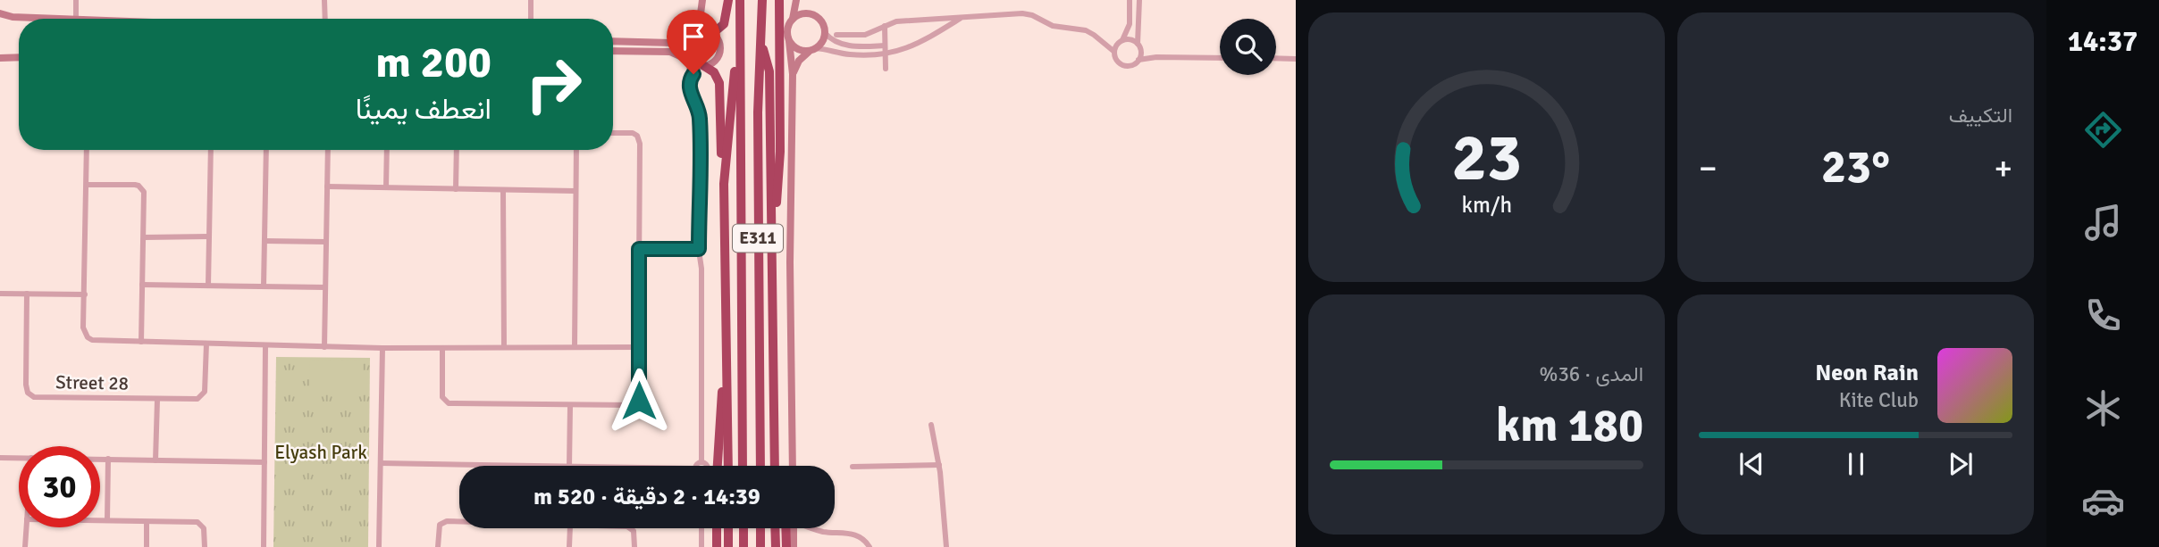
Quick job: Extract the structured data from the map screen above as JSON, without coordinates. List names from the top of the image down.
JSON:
{
  "streets": {
    "highway": ["E311"],
    "street": ["Street 28"]
  },
  "parks": ["Elyash Park"],
  "page": {
    "tabs": "14:37",
    "tile": [
      "التكييف",
      ["المدى · 36%", "180 km"]
    ],
    "turn": ["200 m", "انعطف يمينًا"],
    "heat": ["−", "23°", "+"],
    "song": ["Neon Rain", "Kite Club"],
    "limit": "30",
    "trip": "14:39 · 2 دقيقة · 520 m",
    "gauge": ["23", "km/h"]
  }
}
